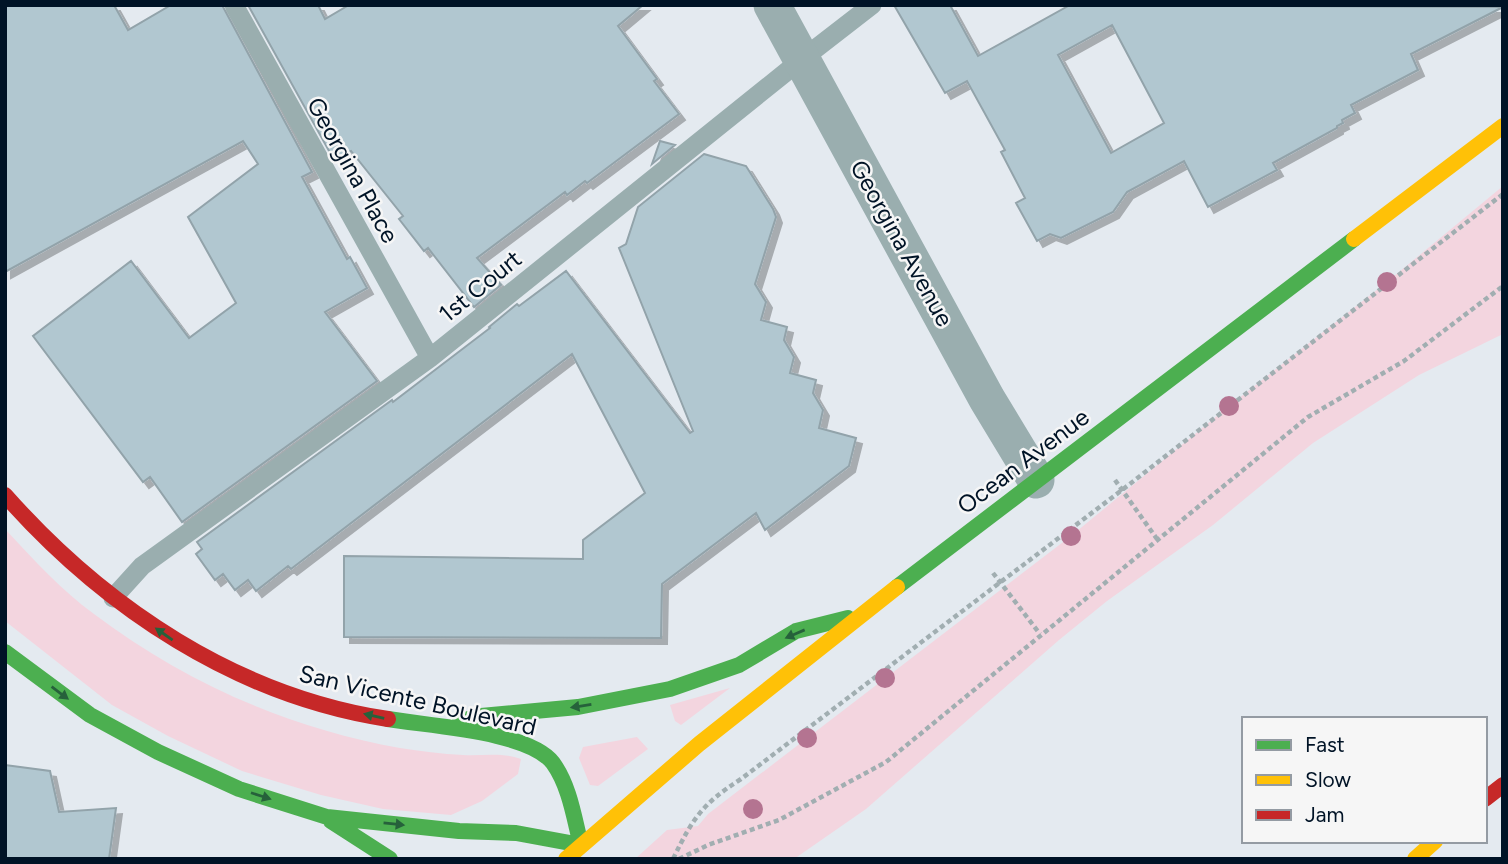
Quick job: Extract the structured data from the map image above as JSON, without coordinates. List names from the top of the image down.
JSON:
{
  "streets": {
    "main road": ["Ocean Avenue", "San Vicente Boulevard"],
    "street": ["Georgina Avenue"],
    "lane": ["Georgina Place", "1st Court"]
  },
  "crossings": [
    ["Georgina Place", "1st Court"],
    ["Georgina Avenue", "1st Court"],
    ["Georgina Avenue", "Ocean Avenue"],
    ["1st Court", "San Vicente Boulevard"],
    ["Ocean Avenue", "San Vicente Boulevard"]
  ],
  "legend": ["Fast", "Slow", "Jam"]
}
